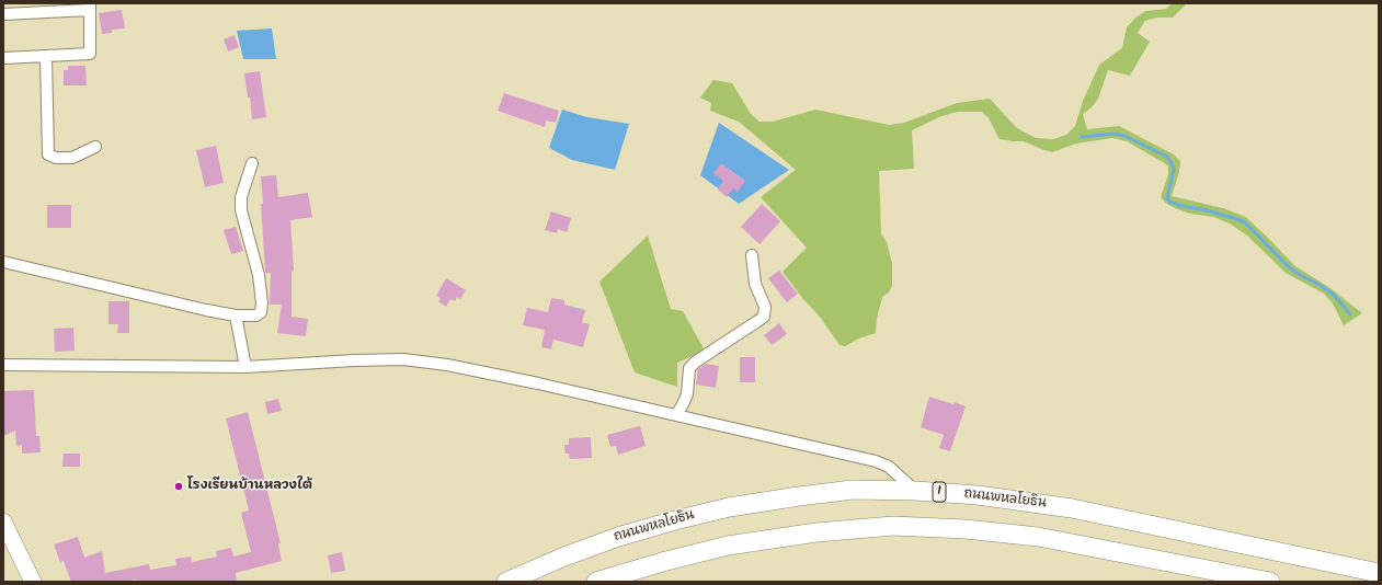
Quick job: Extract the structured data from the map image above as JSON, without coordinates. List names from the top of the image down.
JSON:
{
  "streets": {
    "highway": ["1", "ถนนพหลโยธิน"]
  },
  "places": ["โรงเรียนบ้านหลวงใต้"]
}
